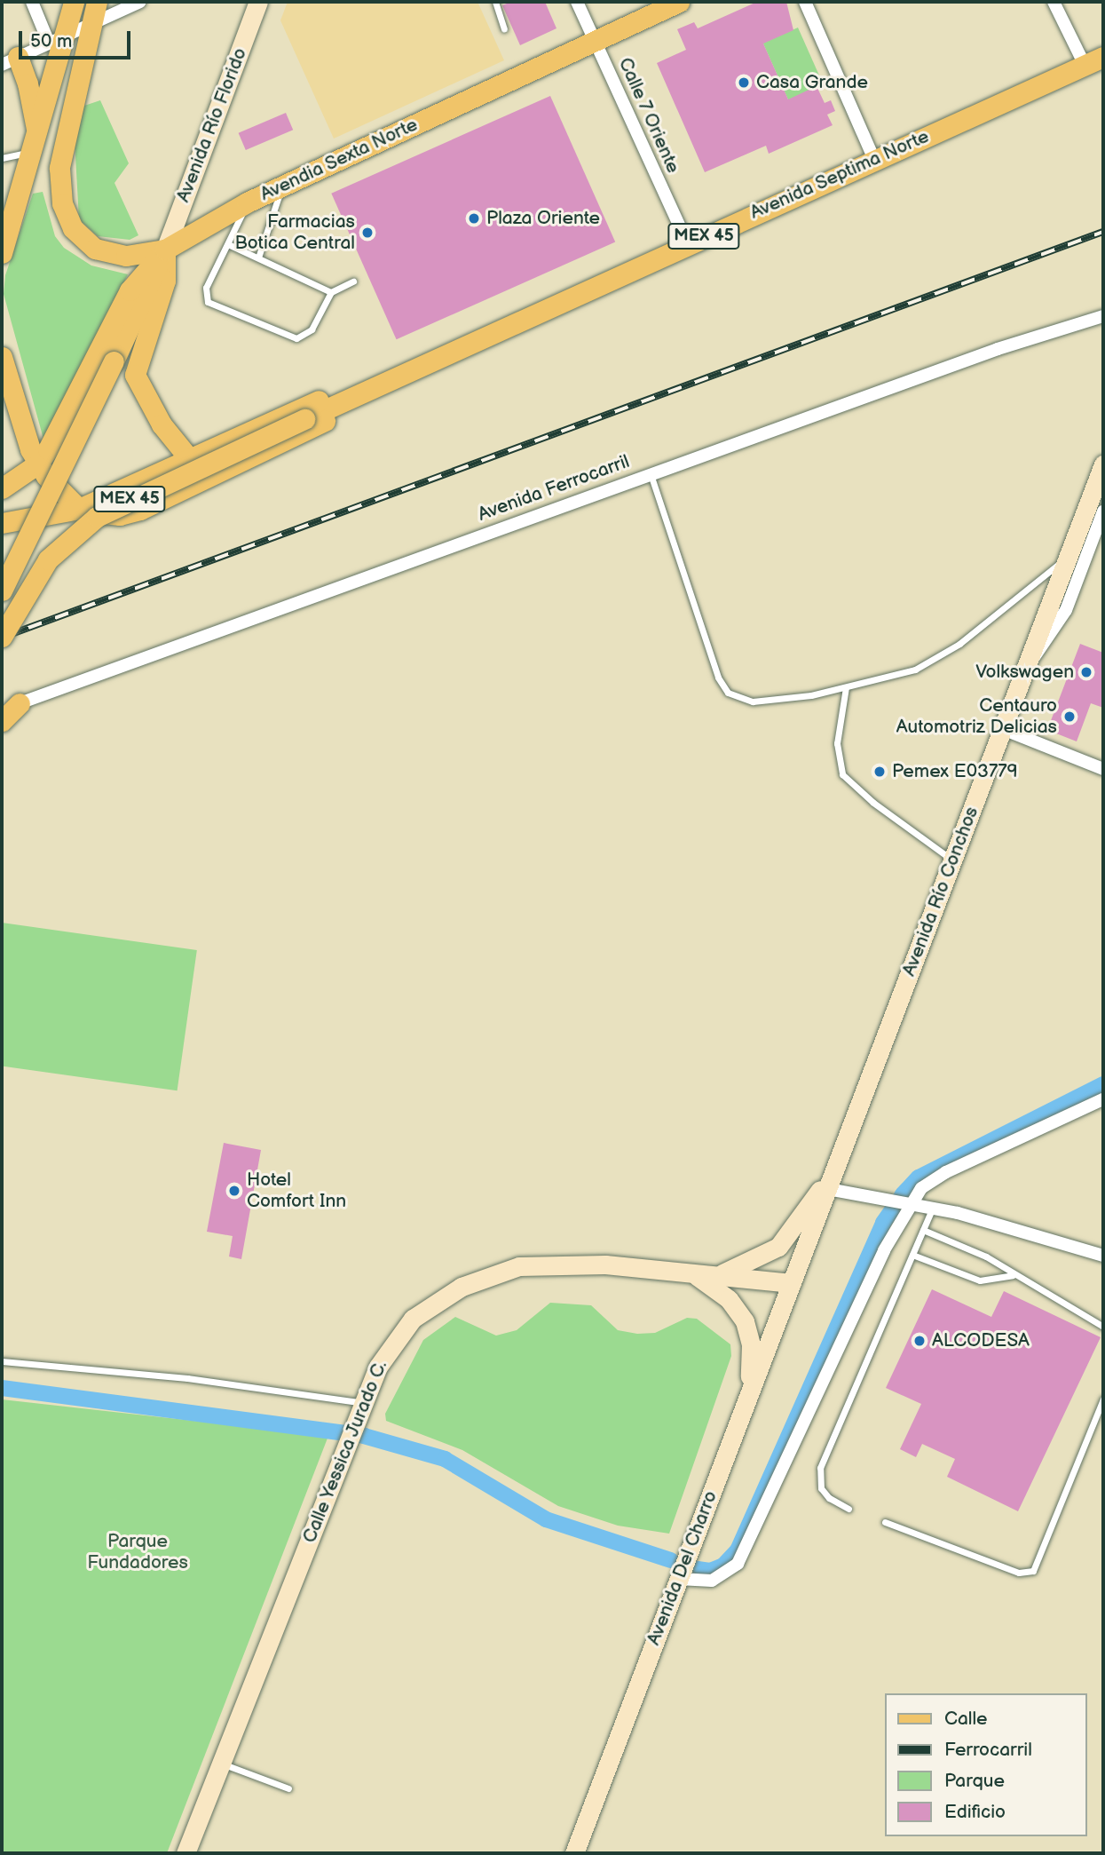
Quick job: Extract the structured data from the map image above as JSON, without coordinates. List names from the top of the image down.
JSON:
{
  "streets": {
    "main road": [
      "Avenida Río Florido",
      "Avendia Sexta Norte",
      "Avenida Septima Norte",
      "MEX 45",
      "Avenida Río Conchos",
      "Calle Yessica Jurado C.",
      "Avenida Del Charro"
    ],
    "street": ["Calle 7 Oriente", "Avenida Ferrocarril"]
  },
  "crossings": [
    ["Calle 7 Oriente", "Avendia Sexta Norte"],
    ["Calle 7 Oriente", "Avenida Septima Norte"],
    ["Avenida Río Florido", "Avendia Sexta Norte"],
    ["Avenida Río Conchos", "Calle Yessica Jurado C."],
    ["Avenida Río Conchos", "Avenida Del Charro"],
    ["Calle Yessica Jurado C.", "Avenida Del Charro"]
  ],
  "parks": ["Parque Fundadores"],
  "places": [
    "Casa Grande",
    "Plaza Oriente",
    "Farmacias Botica Central",
    "Volkswagen",
    "Centauro Automotriz Delicias",
    "Pemex E03779",
    "Hotel Comfort Inn",
    "ALCODESA"
  ],
  "legend": [
    "Calle",
    "Ferrocarril",
    "Parque",
    "Edificio"
  ],
  "scale_bar": "50 m"
}
